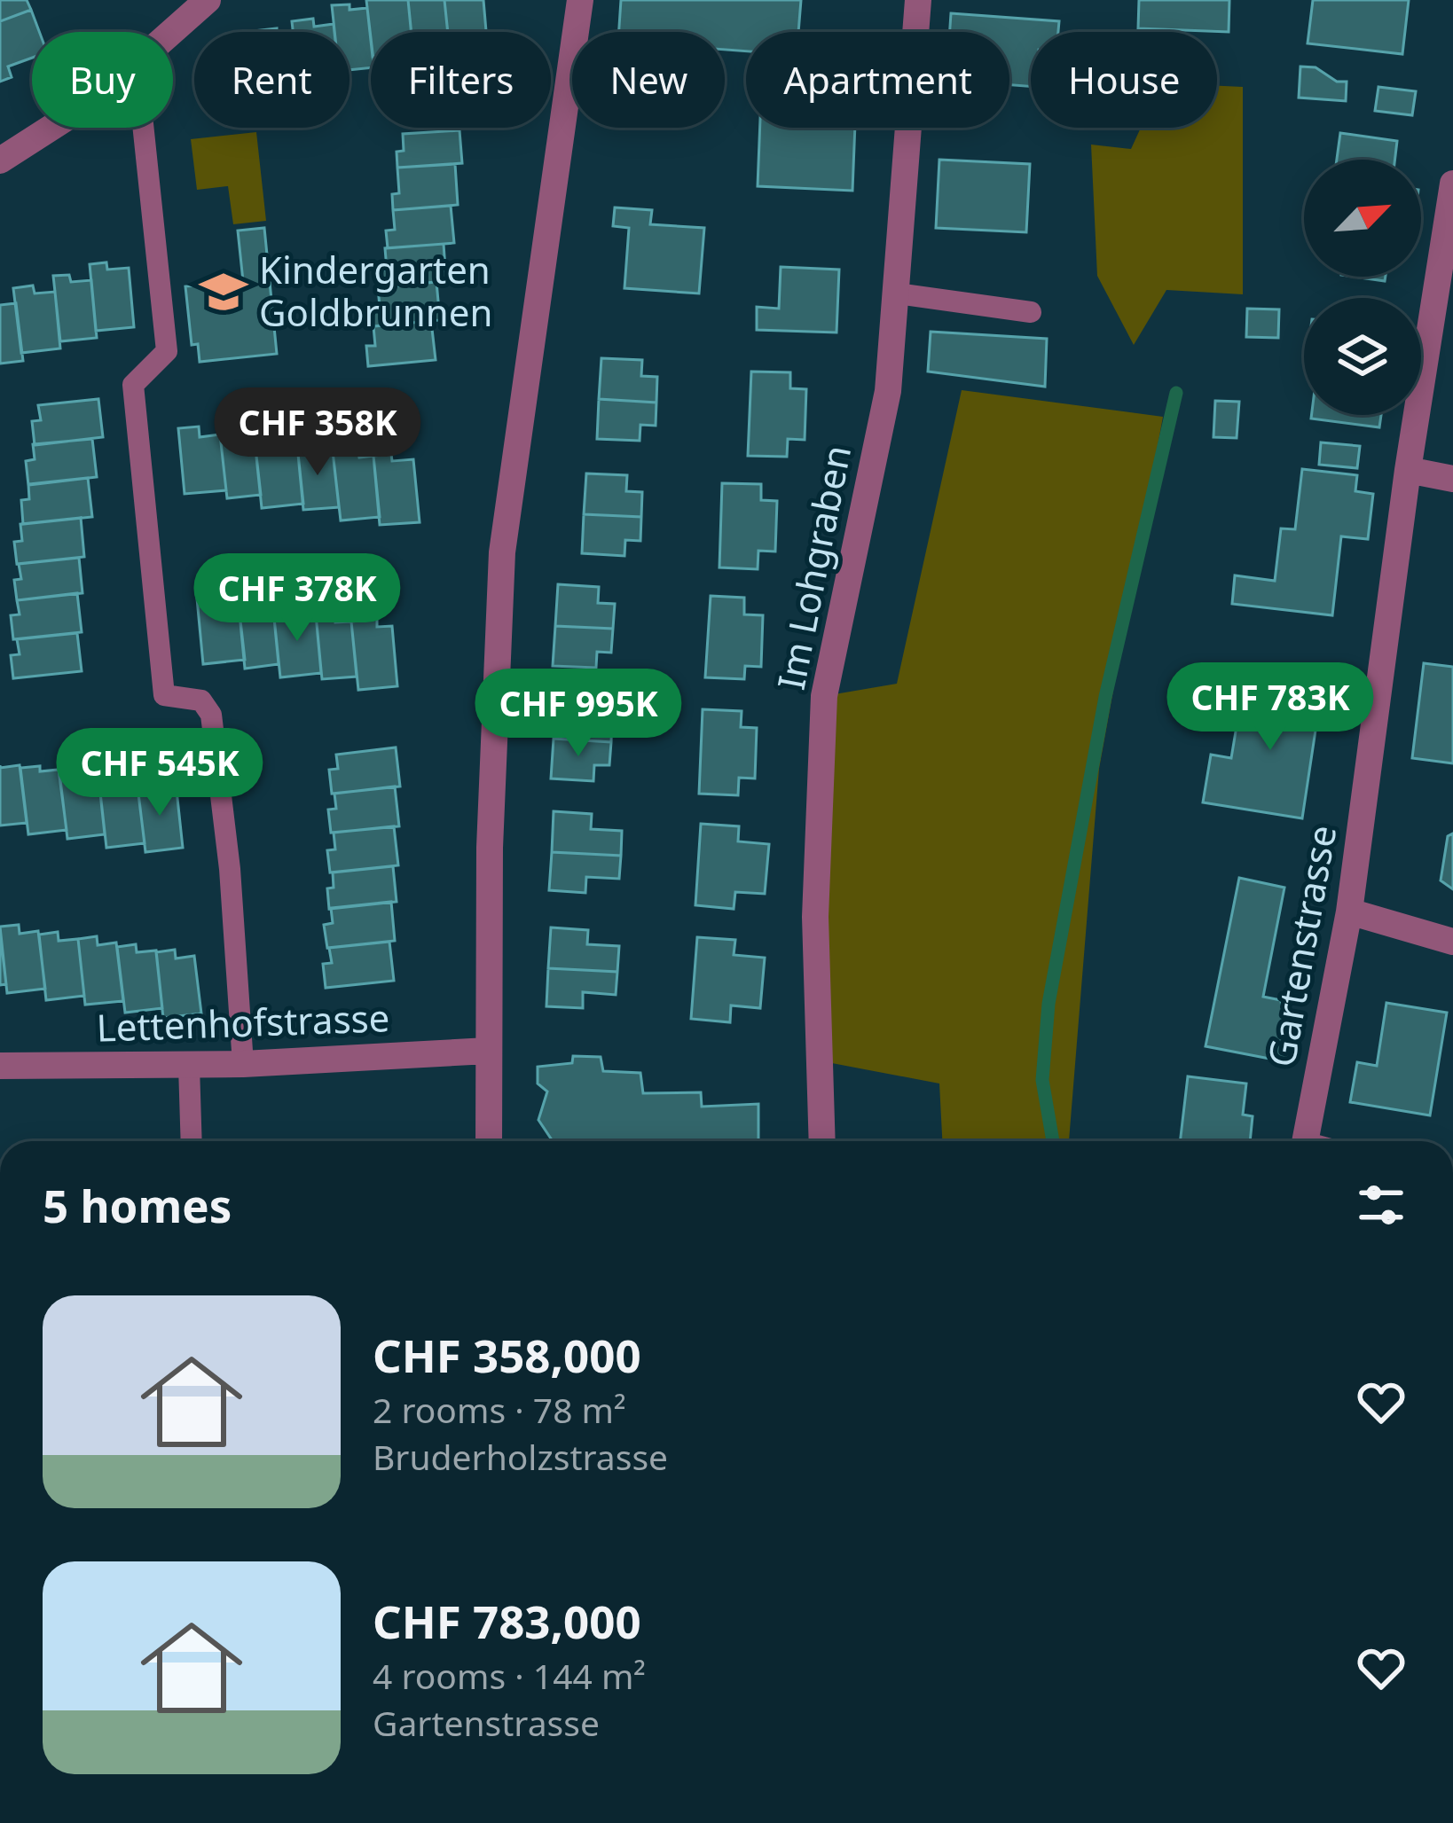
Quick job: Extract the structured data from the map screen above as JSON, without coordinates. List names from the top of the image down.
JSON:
{
  "streets": {
    "street": ["Im Lohgraben", "Gartenstrasse", "Lettenhofstrasse"]
  },
  "places": {
    "school or university": ["Kindergarten Goldbrunnen"]
  },
  "north": "top right",
  "page": {
    "chip": [
      "Buy",
      "Rent",
      "Filters",
      "New",
      "Apartment",
      "House"
    ],
    "price": [
      "CHF 358K",
      "CHF 378K",
      "CHF 783K",
      "CHF 995K",
      "CHF 545K"
    ],
    "heading": "5 homes",
    "list": [
      {
        "name": "CHF 358,000",
        "note": "2 rooms · 78 m² · Bruderholzstrasse"
      },
      {
        "name": "CHF 783,000",
        "note": "4 rooms · 144 m² · Gartenstrasse"
      }
    ]
  }
}
